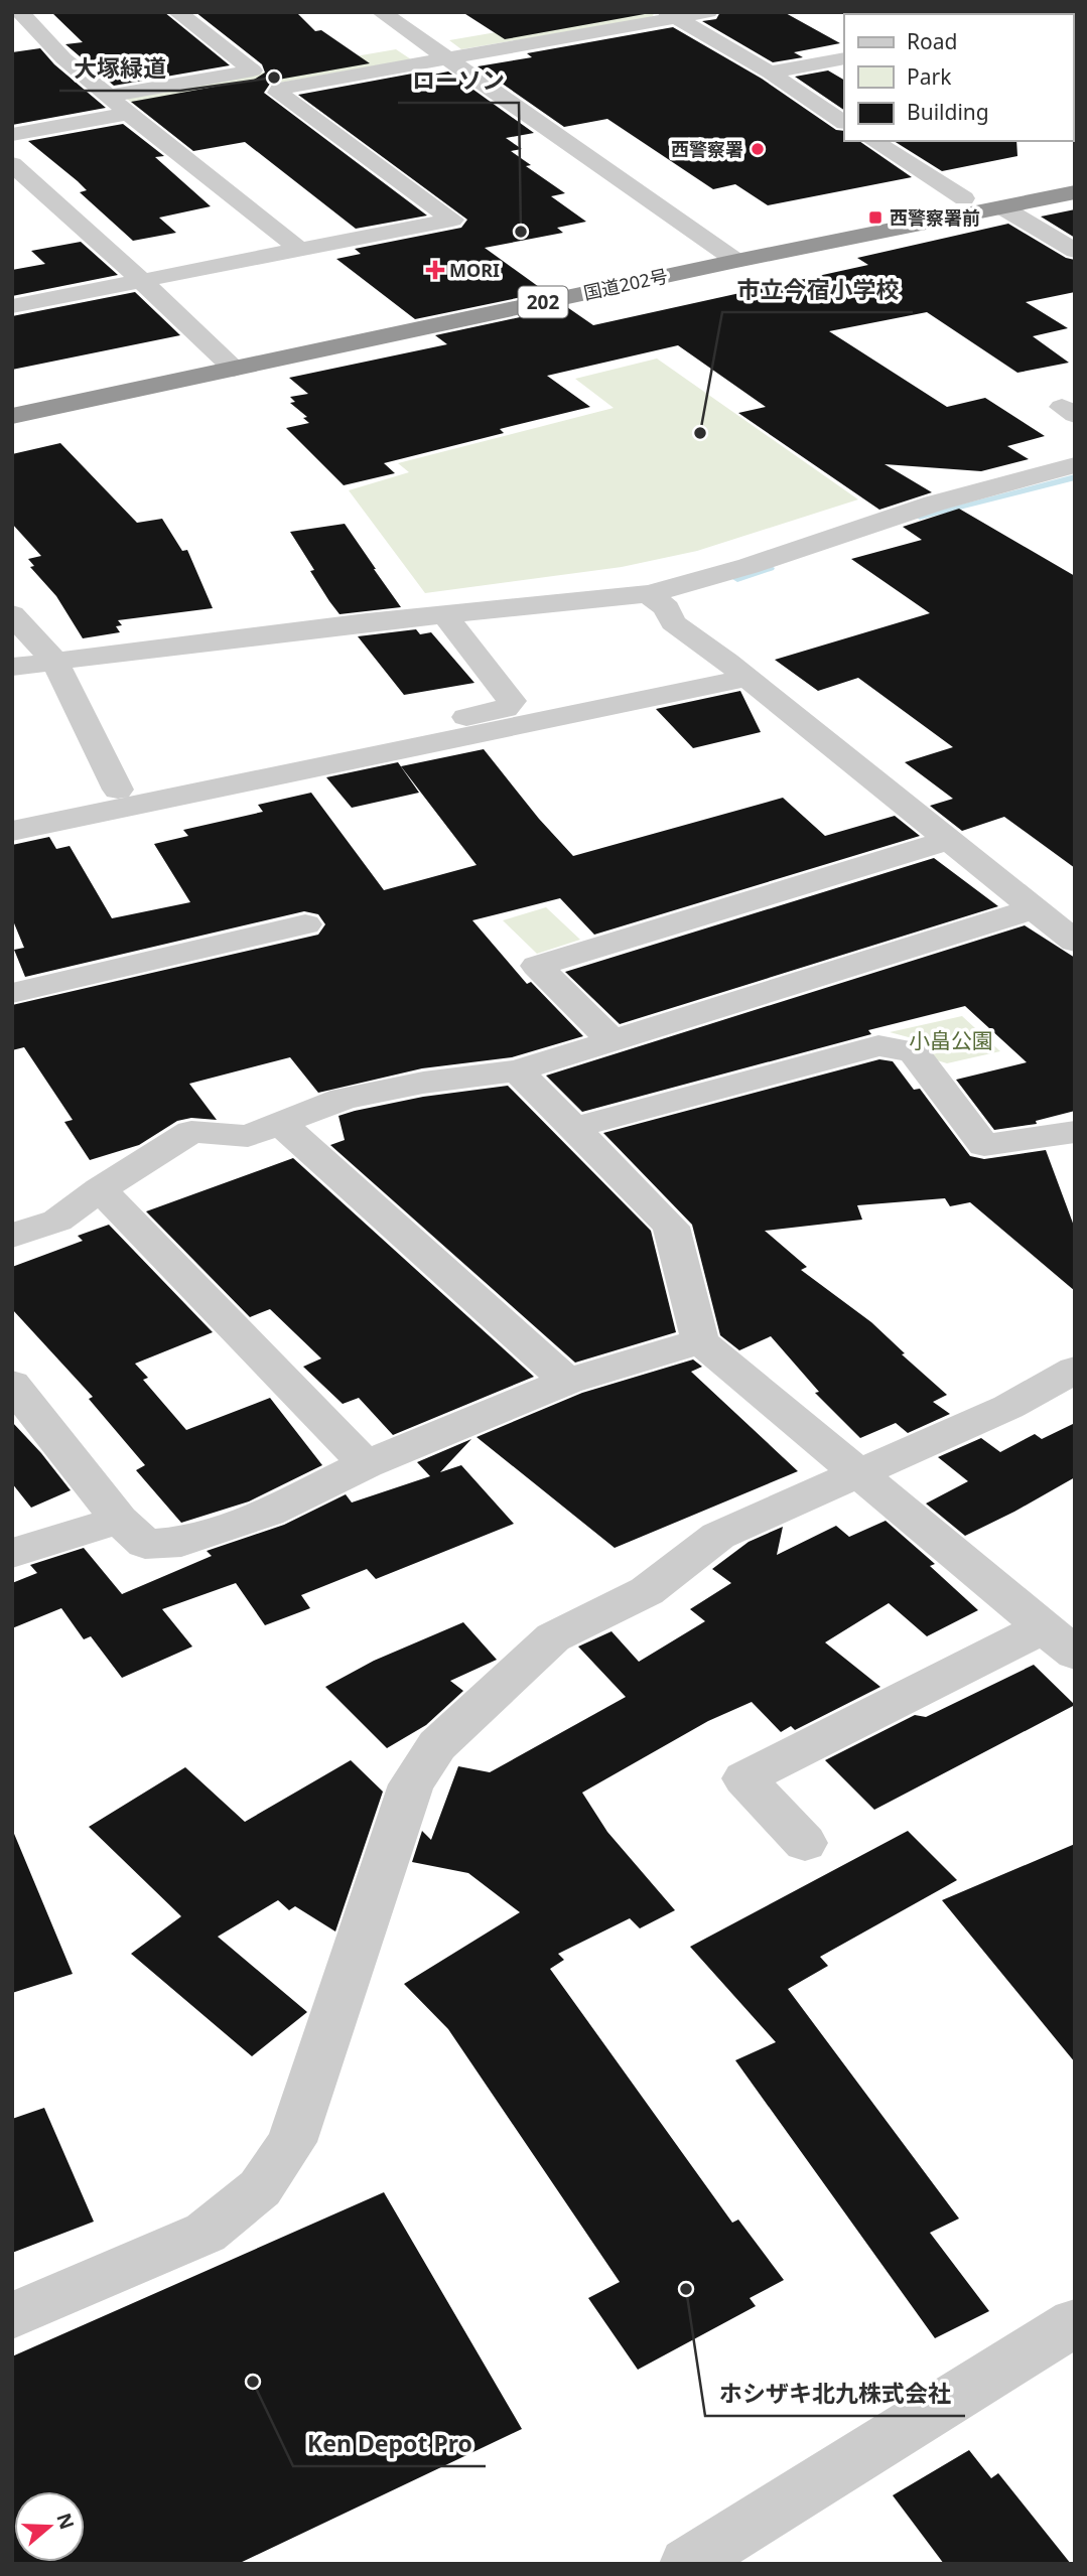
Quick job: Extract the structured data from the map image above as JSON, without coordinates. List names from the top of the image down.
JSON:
{
  "streets": {
    "highway": ["国道202号", "202"]
  },
  "parks": ["小畠公園"],
  "places": {
    "other": [
      "大塚緑道",
      "西警察署",
      "ローソン",
      "市立今宿小学校",
      "ホシザキ北九株式会社",
      "Ken Depot Pro"
    ],
    "transit": ["西警察署前"],
    "health": ["MORI"]
  },
  "legend": ["Road", "Park", "Building"],
  "north": "right"
}
